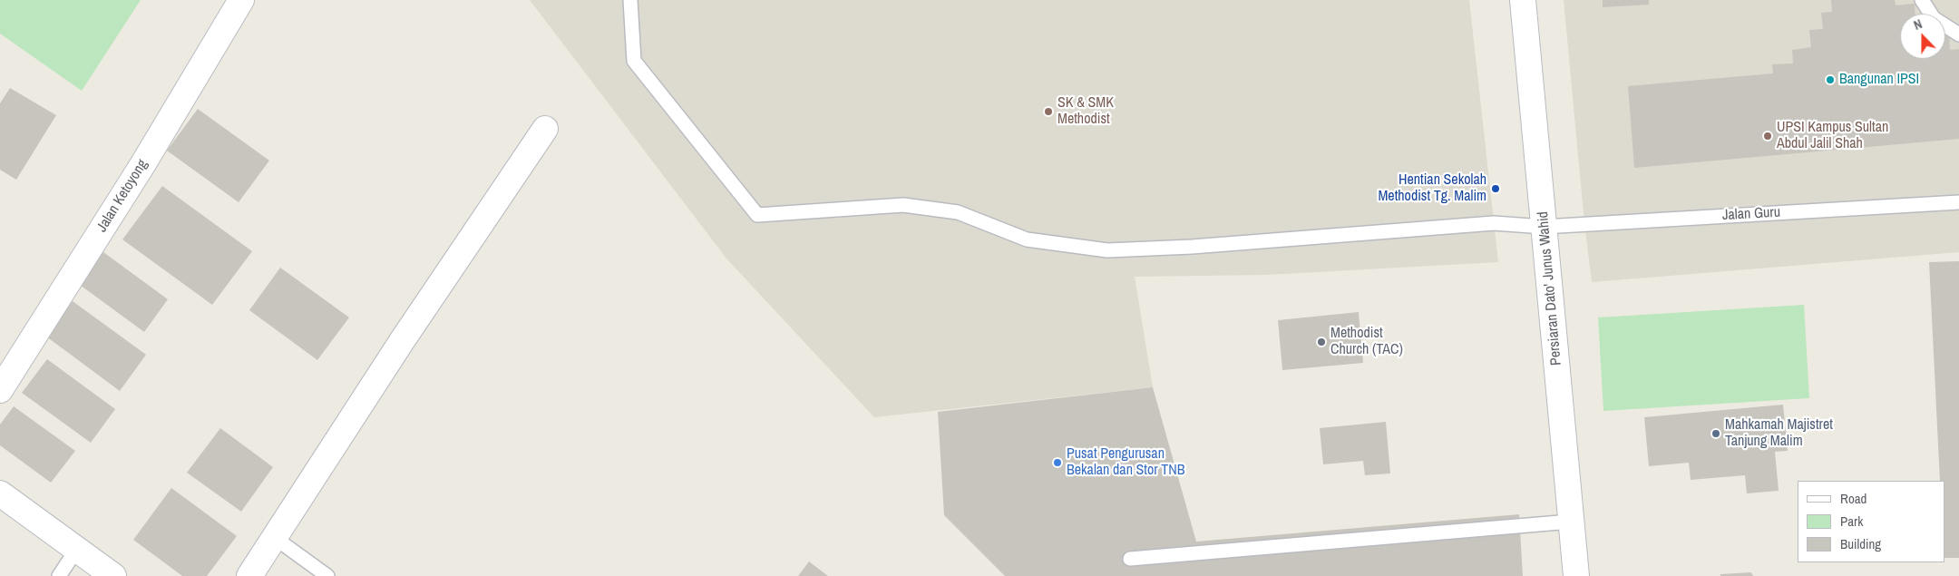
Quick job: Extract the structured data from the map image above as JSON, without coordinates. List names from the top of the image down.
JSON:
{
  "streets": {
    "street": ["Jalan Ketoyong", "Persiaran Dato' Junus Wahid"],
    "lane": ["Jalan Guru"]
  },
  "crossings": [
    ["Jalan Guru", "Persiaran Dato' Junus Wahid"]
  ],
  "places": [
    "Bangunan IPSI",
    "SK & SMK Methodist",
    "UPSI Kampus Sultan Abdul Jalil Shah",
    "Hentian Sekolah Methodist Tg. Malim",
    "Methodist Church (TAC)",
    "Mahkamah Majistret Tanjung Malim",
    "Pusat Pengurusan Bekalan dan Stor TNB"
  ],
  "legend": ["Road", "Park", "Building"],
  "north": "top"
}
